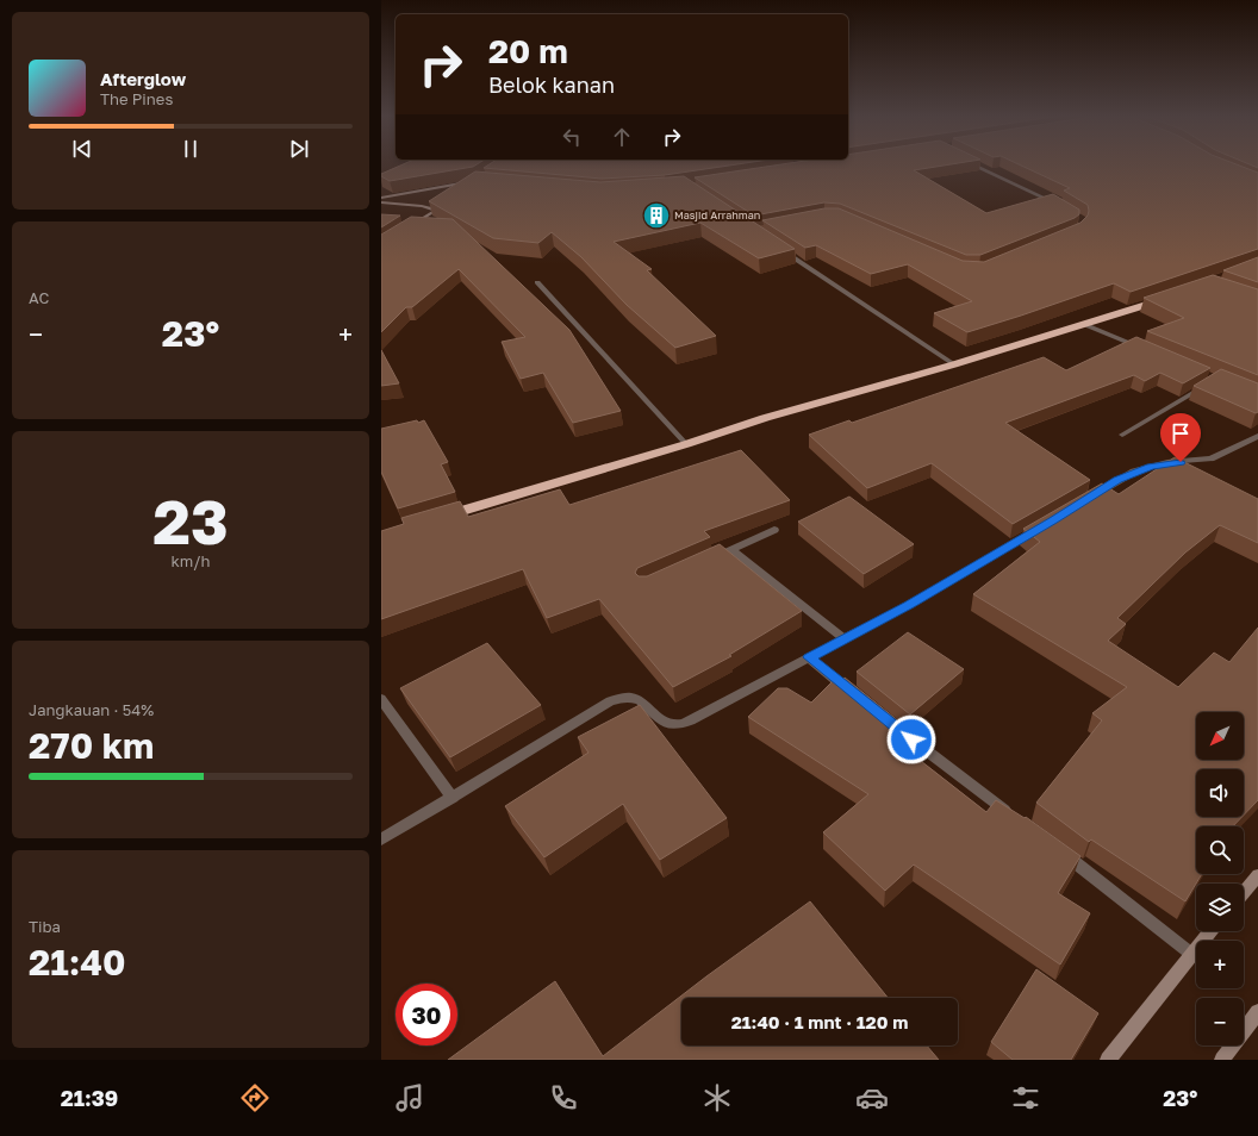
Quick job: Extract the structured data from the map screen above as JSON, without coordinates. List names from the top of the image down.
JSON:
{
  "places": {
    "building": ["Masjid Arrahman"]
  },
  "north": "bottom left",
  "page": {
    "turn": ["20 m", "Belok kanan"],
    "song": ["Afterglow", "The Pines"],
    "tile": [
      "AC",
      ["23", "km/h"],
      ["Jangkauan · 54%", "270 km"],
      ["Tiba", "21:40"]
    ],
    "heat": ["−", "23°", "+"],
    "map_buttons": ["+", "−"],
    "limit": "30",
    "trip": "21:40 · 1 mnt · 120 m",
    "tabs": ["21:39", "23°"]
  }
}
